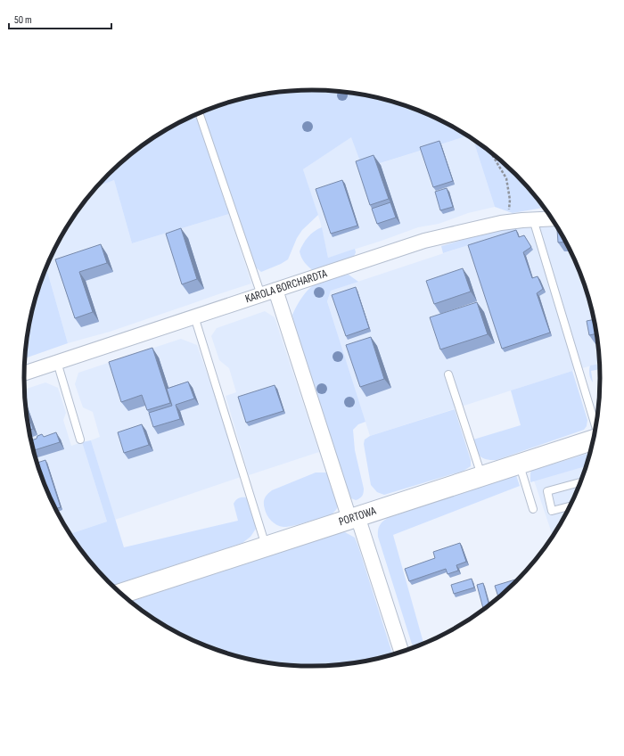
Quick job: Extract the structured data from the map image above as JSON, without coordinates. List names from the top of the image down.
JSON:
{
  "streets": {
    "main road": ["PORTOWA"],
    "street": ["KAROLA BORCHARDTA"]
  },
  "scale_bar": "50 m"
}
